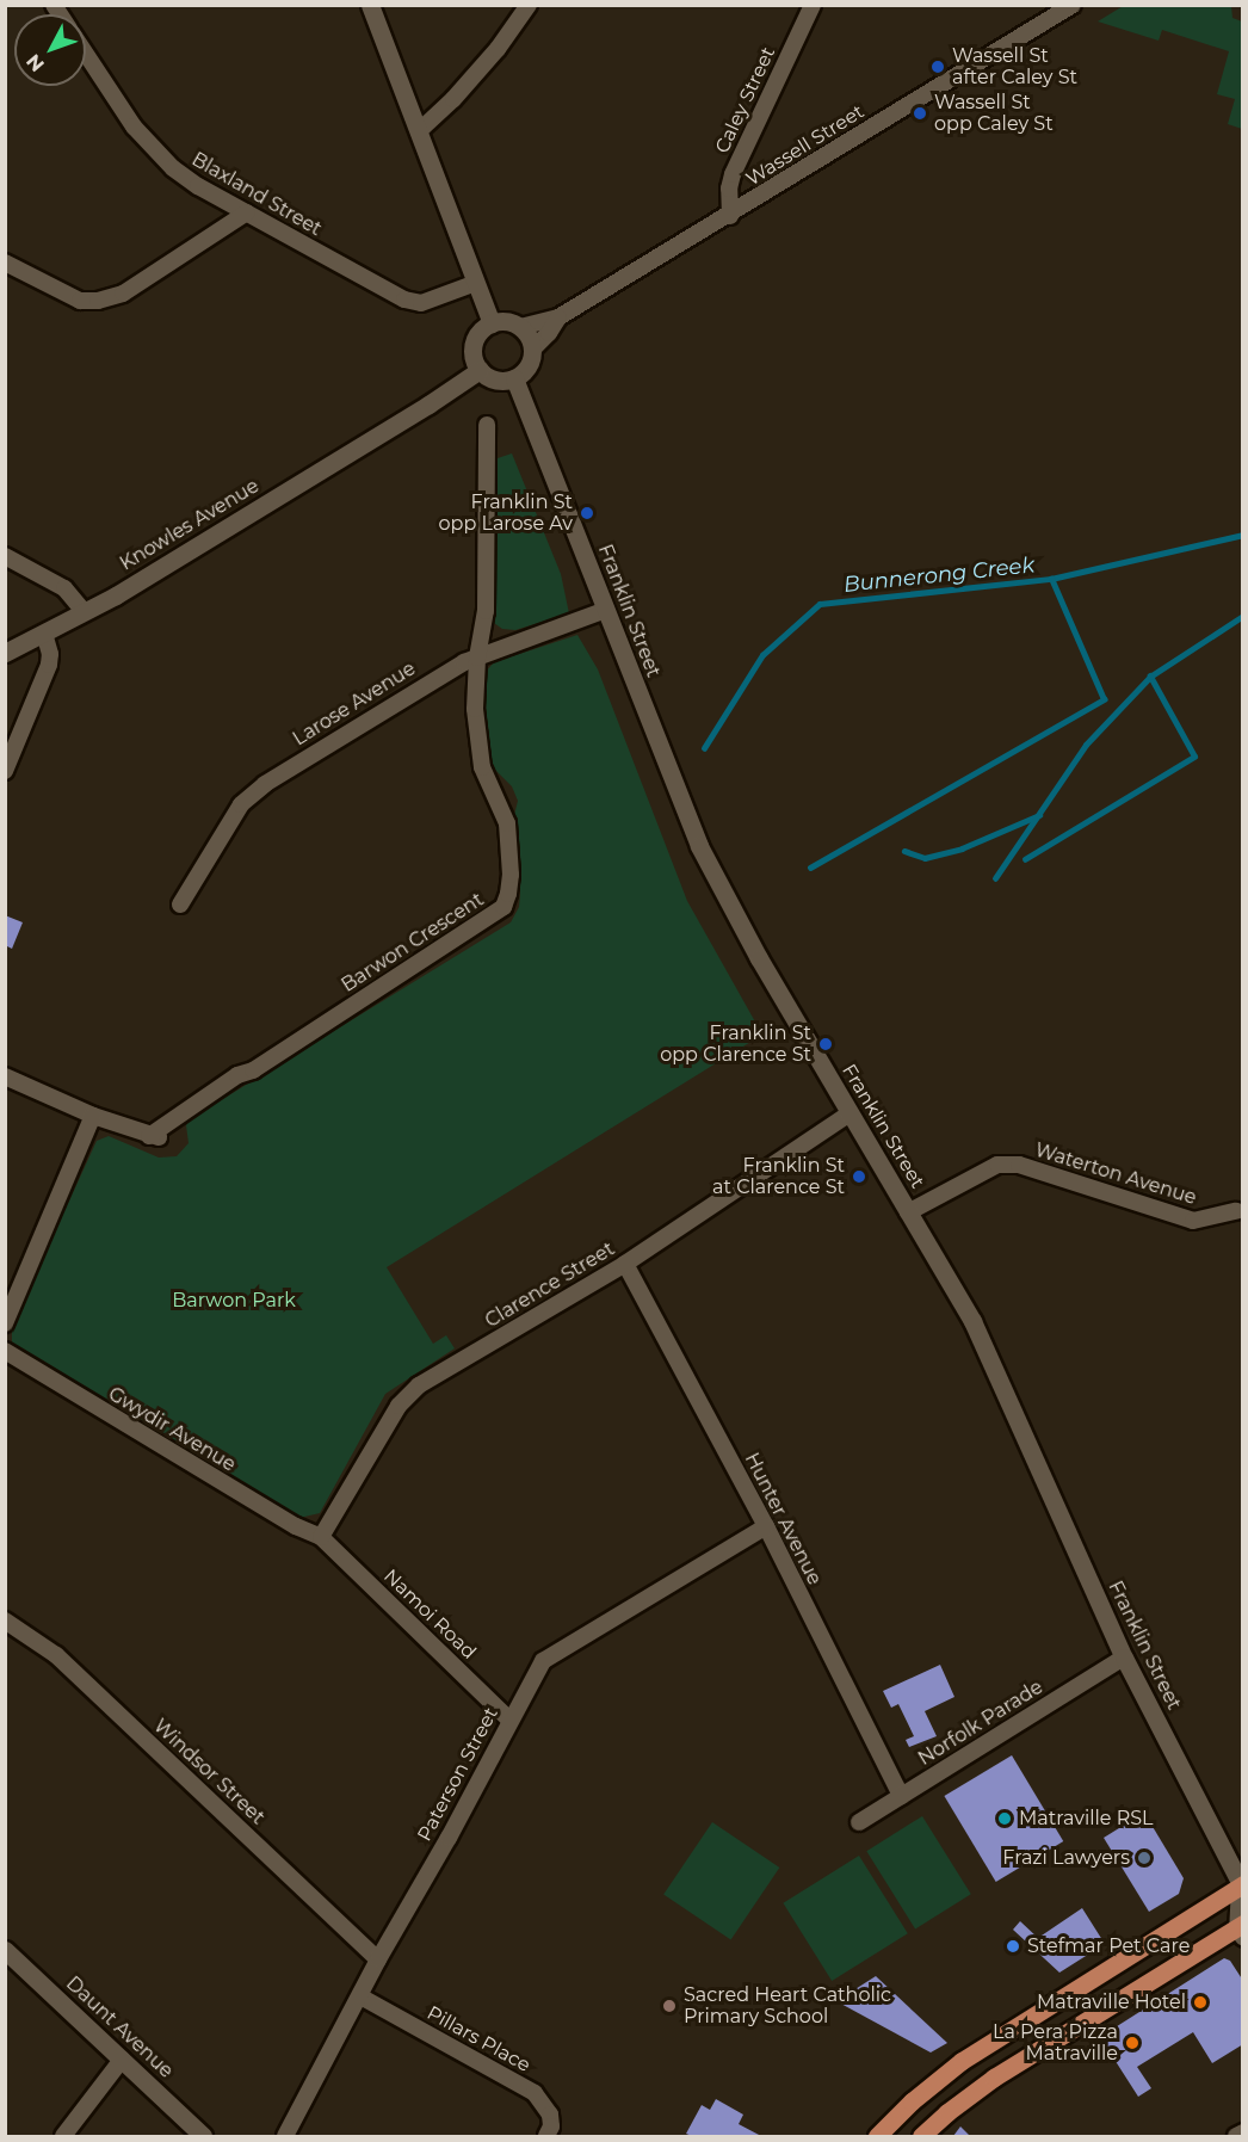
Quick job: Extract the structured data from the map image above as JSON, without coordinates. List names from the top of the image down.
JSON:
{
  "streets": {
    "street": [
      "Caley Street",
      "Wassell Street",
      "Blaxland Street",
      "Knowles Avenue",
      "Franklin Street",
      "Larose Avenue",
      "Barwon Crescent",
      "Waterton Avenue",
      "Clarence Street",
      "Gwydir Avenue",
      "Hunter Avenue",
      "Namoi Road",
      "Norfolk Parade",
      "Windsor Street",
      "Paterson Street",
      "Daunt Avenue",
      "Pillars Place"
    ]
  },
  "crossings": [
    ["Caley Street", "Wassell Street"],
    ["Wassell Street", "Knowles Avenue"],
    ["Wassell Street", "Franklin Street"],
    ["Knowles Avenue", "Franklin Street"],
    ["Franklin Street", "Larose Avenue"],
    ["Franklin Street", "Waterton Avenue"],
    ["Franklin Street", "Clarence Street"],
    ["Franklin Street", "Norfolk Parade"],
    ["Larose Avenue", "Barwon Crescent"],
    ["Clarence Street", "Gwydir Avenue"],
    ["Clarence Street", "Hunter Avenue"],
    ["Clarence Street", "Namoi Road"],
    ["Gwydir Avenue", "Namoi Road"],
    ["Hunter Avenue", "Norfolk Parade"],
    ["Hunter Avenue", "Paterson Street"],
    ["Namoi Road", "Paterson Street"],
    ["Windsor Street", "Paterson Street"],
    ["Paterson Street", "Pillars Place"]
  ],
  "water": ["Bunnerong Creek"],
  "parks": ["Barwon Park"],
  "places": [
    "Wassell St after Caley St",
    "Wassell St opp Caley St",
    "Franklin St opp Larose Av",
    "Franklin St opp Clarence St",
    "Franklin St at Clarence St",
    "Matraville RSL",
    "Frazi Lawyers",
    "Stefmar Pet Care",
    "Matraville Hotel",
    "Sacred Heart Catholic Primary School",
    "La Pera Pizza Matraville"
  ],
  "north": "bottom left"
}
